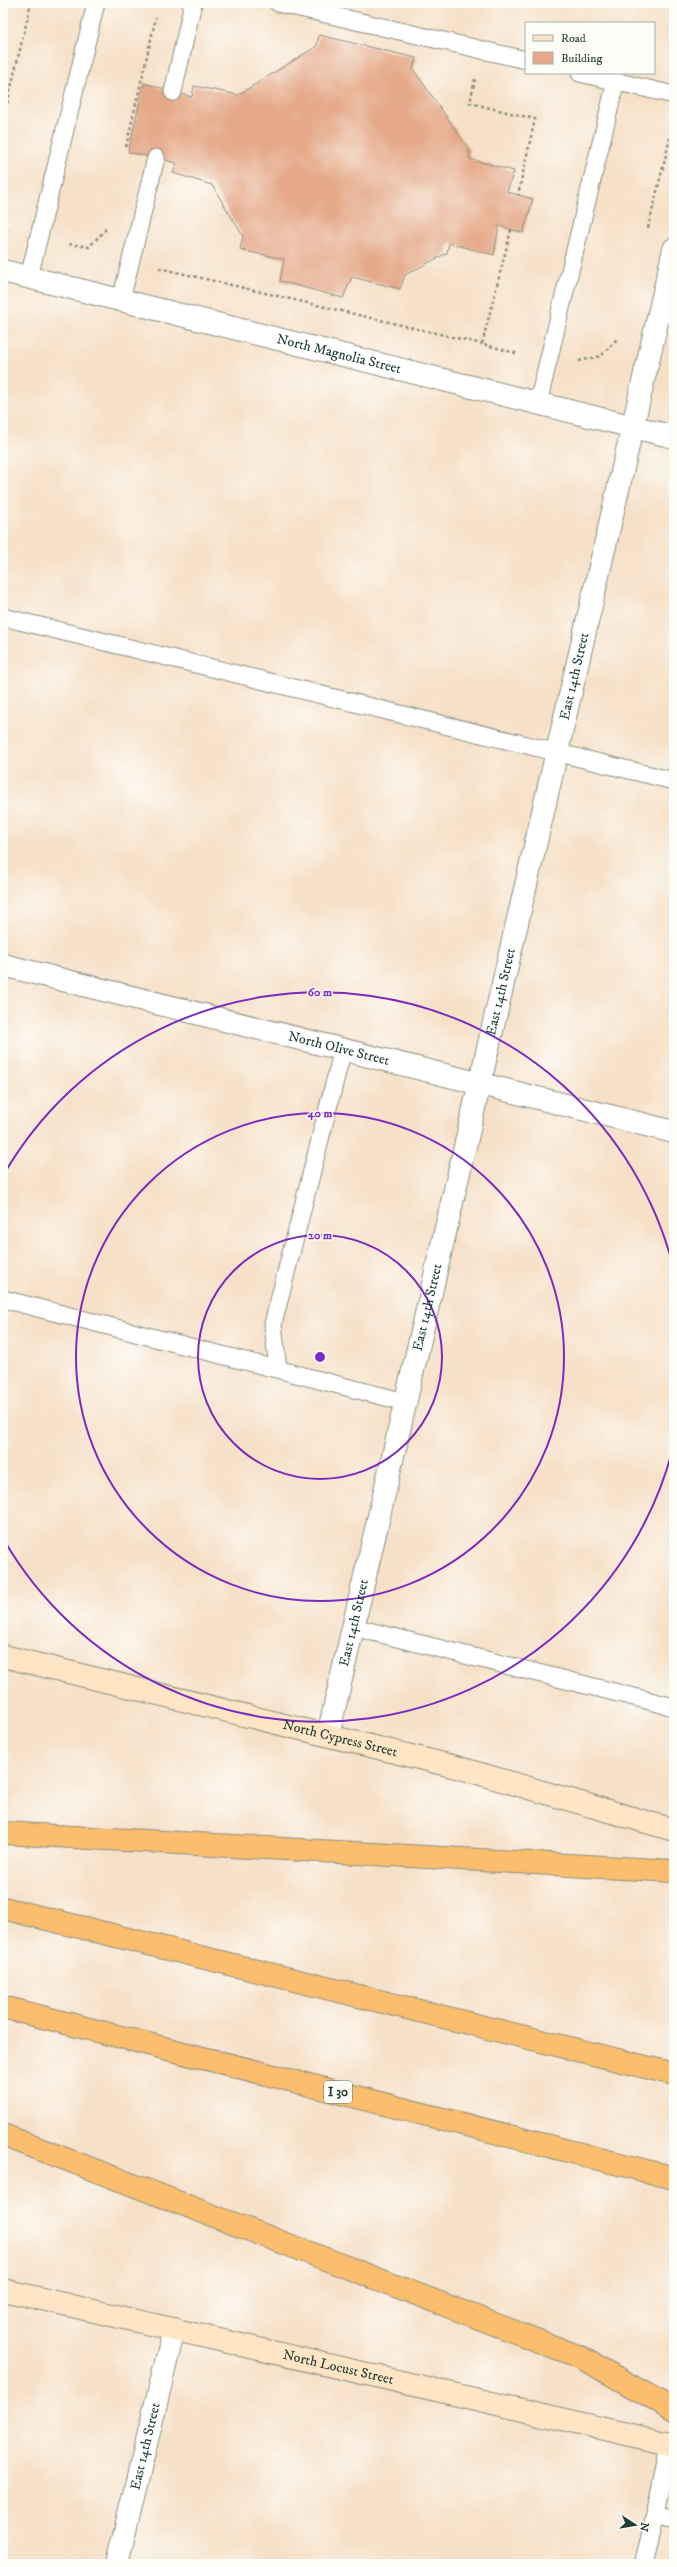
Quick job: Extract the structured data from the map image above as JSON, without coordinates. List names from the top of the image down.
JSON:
{
  "streets": {
    "highway": ["I 30"],
    "main road": ["North Cypress Street", "North Locust Street"],
    "street": ["North Magnolia Street", "East 14th Street", "North Olive Street"]
  },
  "crossings": [
    ["North Magnolia Street", "East 14th Street"],
    ["East 14th Street", "North Olive Street"],
    ["East 14th Street", "North Cypress Street"],
    ["East 14th Street", "North Locust Street"]
  ],
  "legend": ["Road", "Building"],
  "north": "right",
  "rings": ["60 m", "40 m", "20 m"]
}
